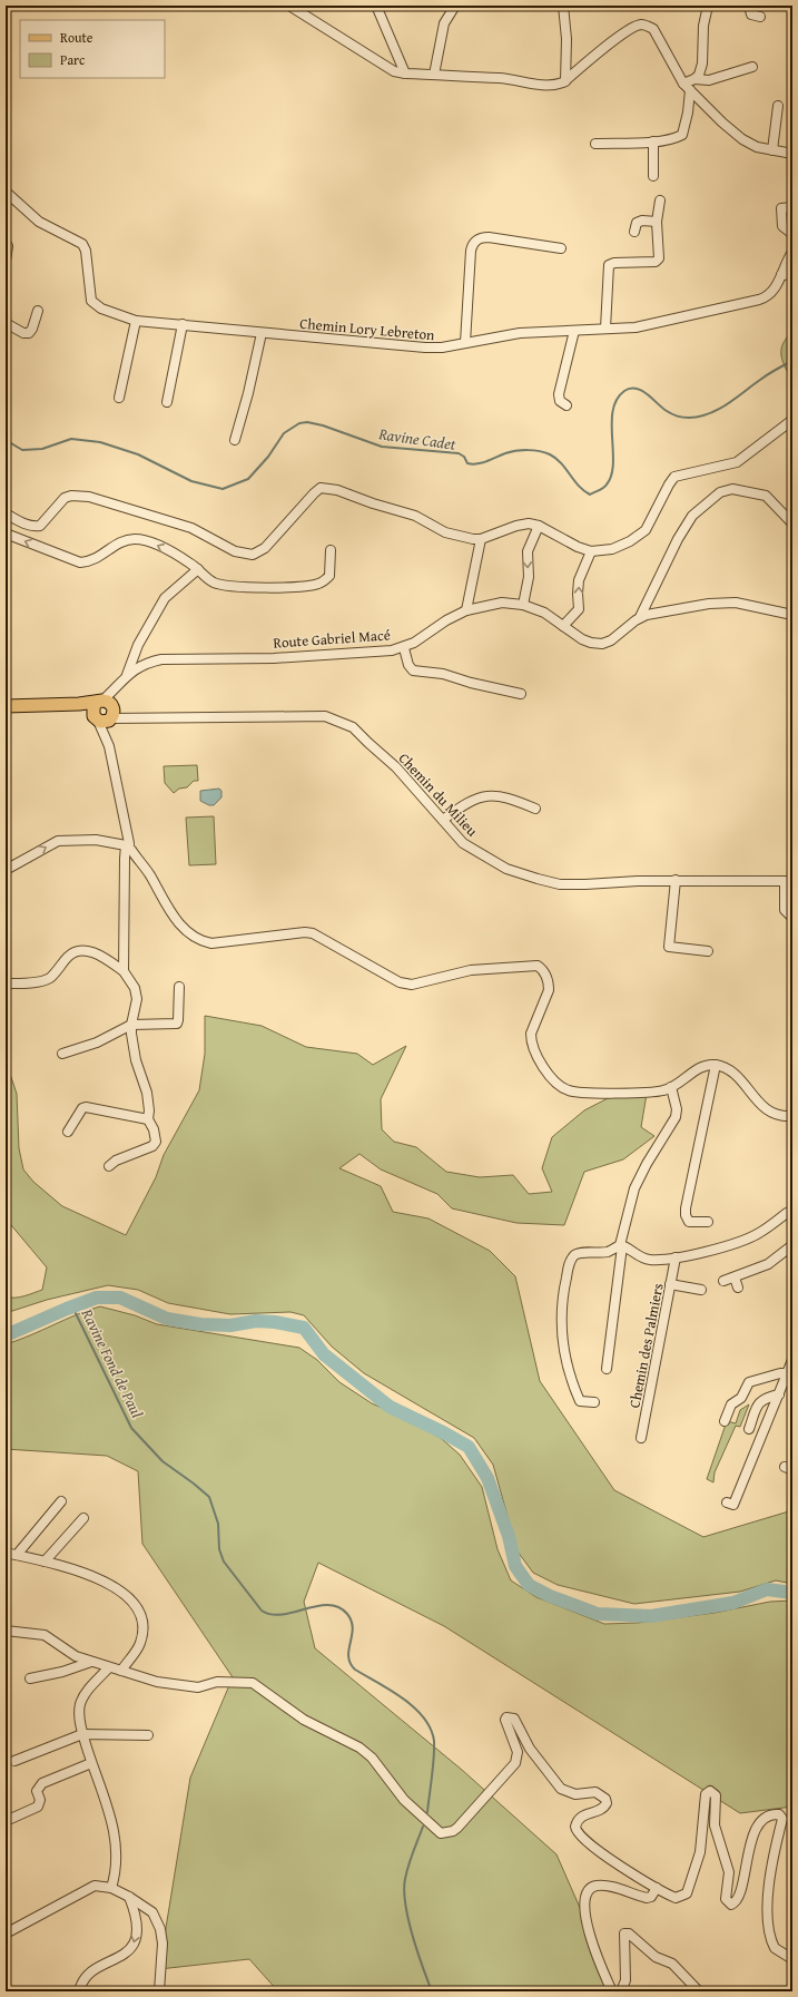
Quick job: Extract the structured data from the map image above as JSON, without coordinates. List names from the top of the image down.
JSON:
{
  "streets": {
    "street": [
      "Chemin Lory Lebreton",
      "Route Gabriel Macé",
      "Chemin du Milieu",
      "Chemin des Palmiers"
    ]
  },
  "crossings": [
    ["Route Gabriel Macé", "Chemin du Milieu"]
  ],
  "water": ["Ravine Cadet", "Ravine Fond de Paul"],
  "legend": ["Route", "Parc"]
}
